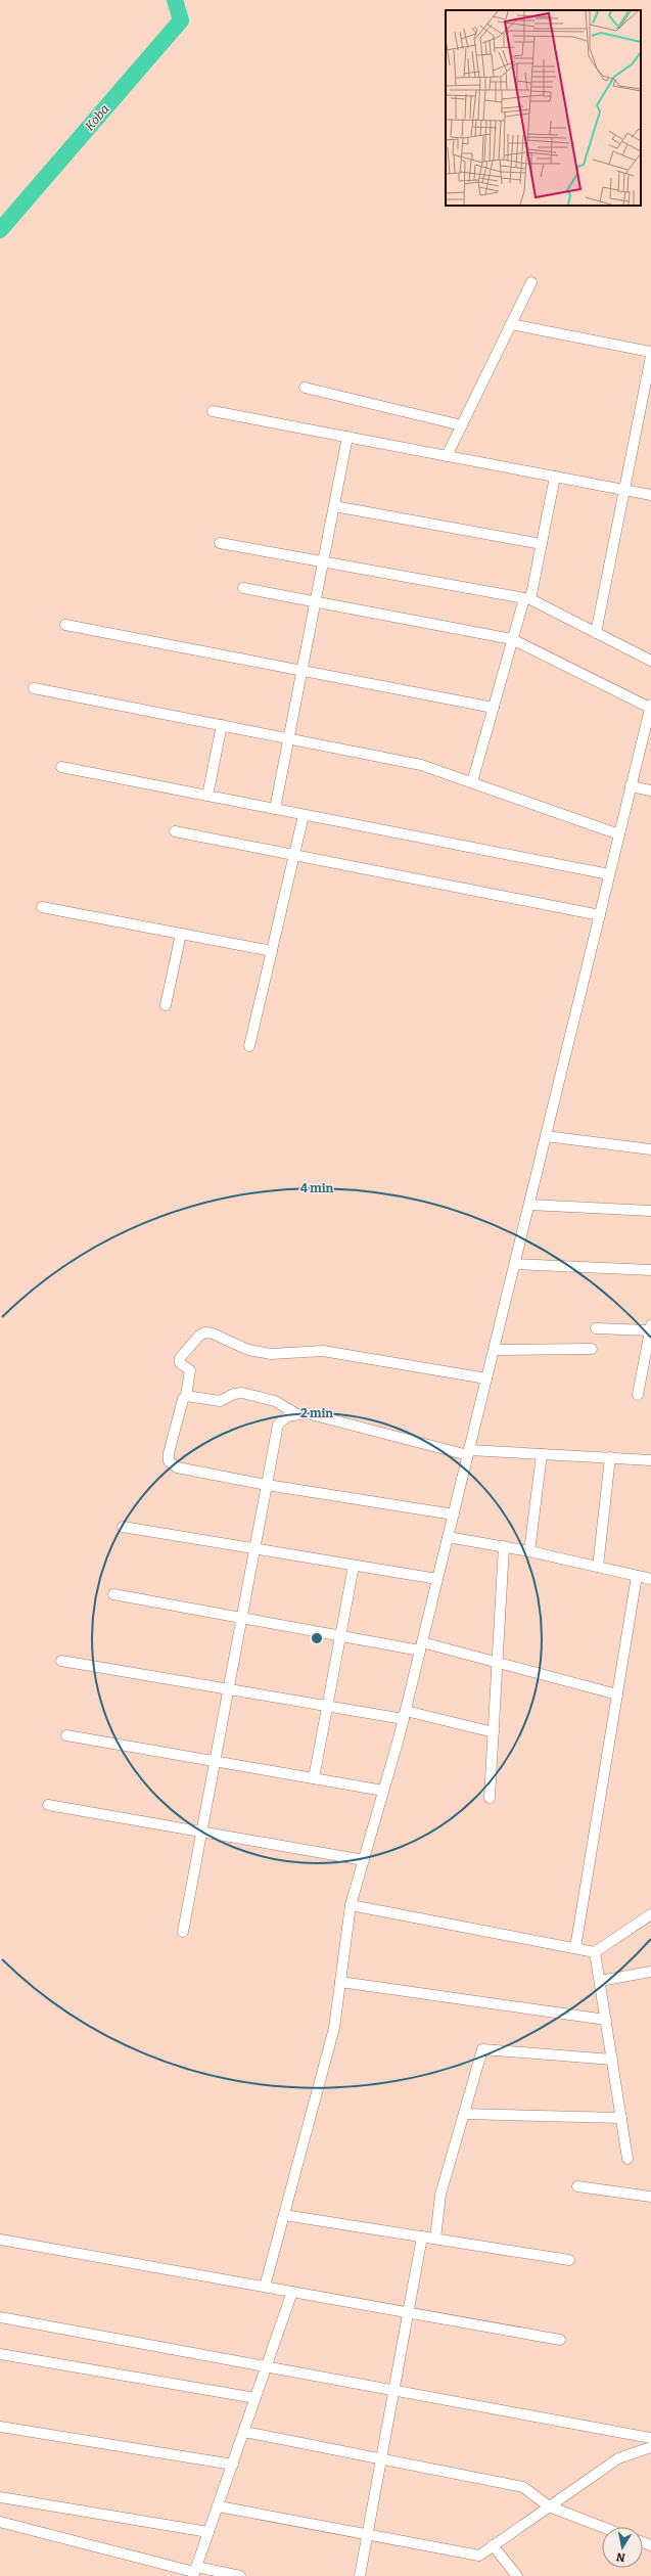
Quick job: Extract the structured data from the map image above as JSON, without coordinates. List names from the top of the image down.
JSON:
{
  "water": ["Koba"],
  "north": "bottom",
  "rings": ["4 min", "2 min"]
}
